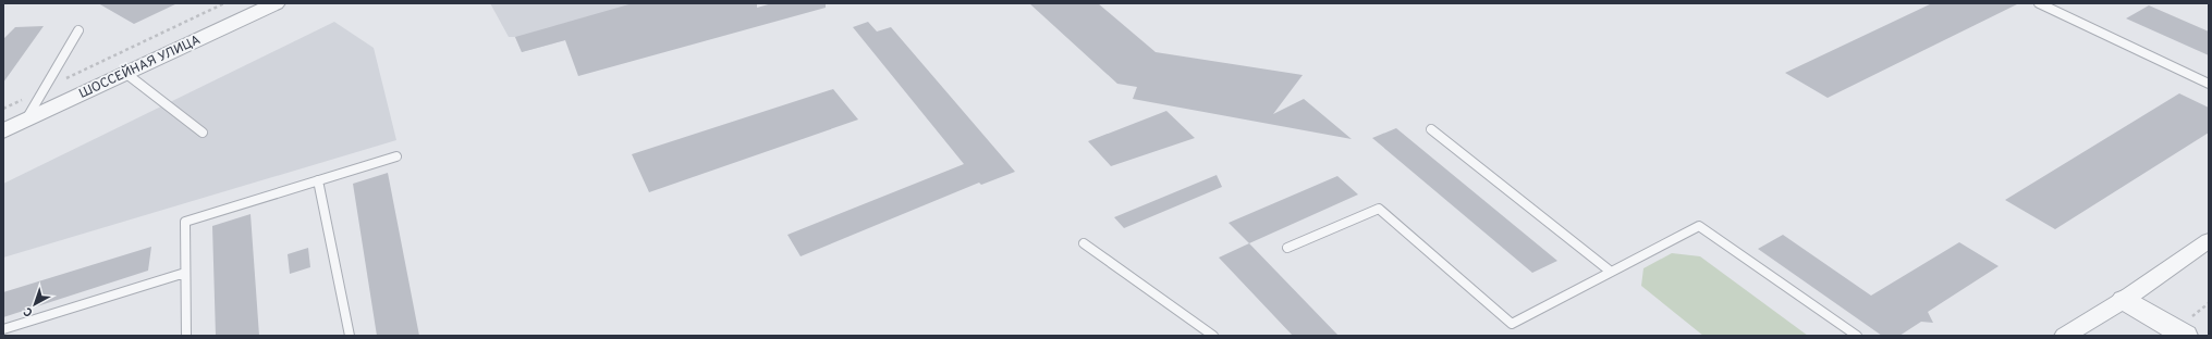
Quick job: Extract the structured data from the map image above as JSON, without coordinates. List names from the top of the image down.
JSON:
{
  "streets": {
    "street": ["ШОССЕЙНАЯ УЛИЦА"]
  },
  "north": "bottom left"
}
